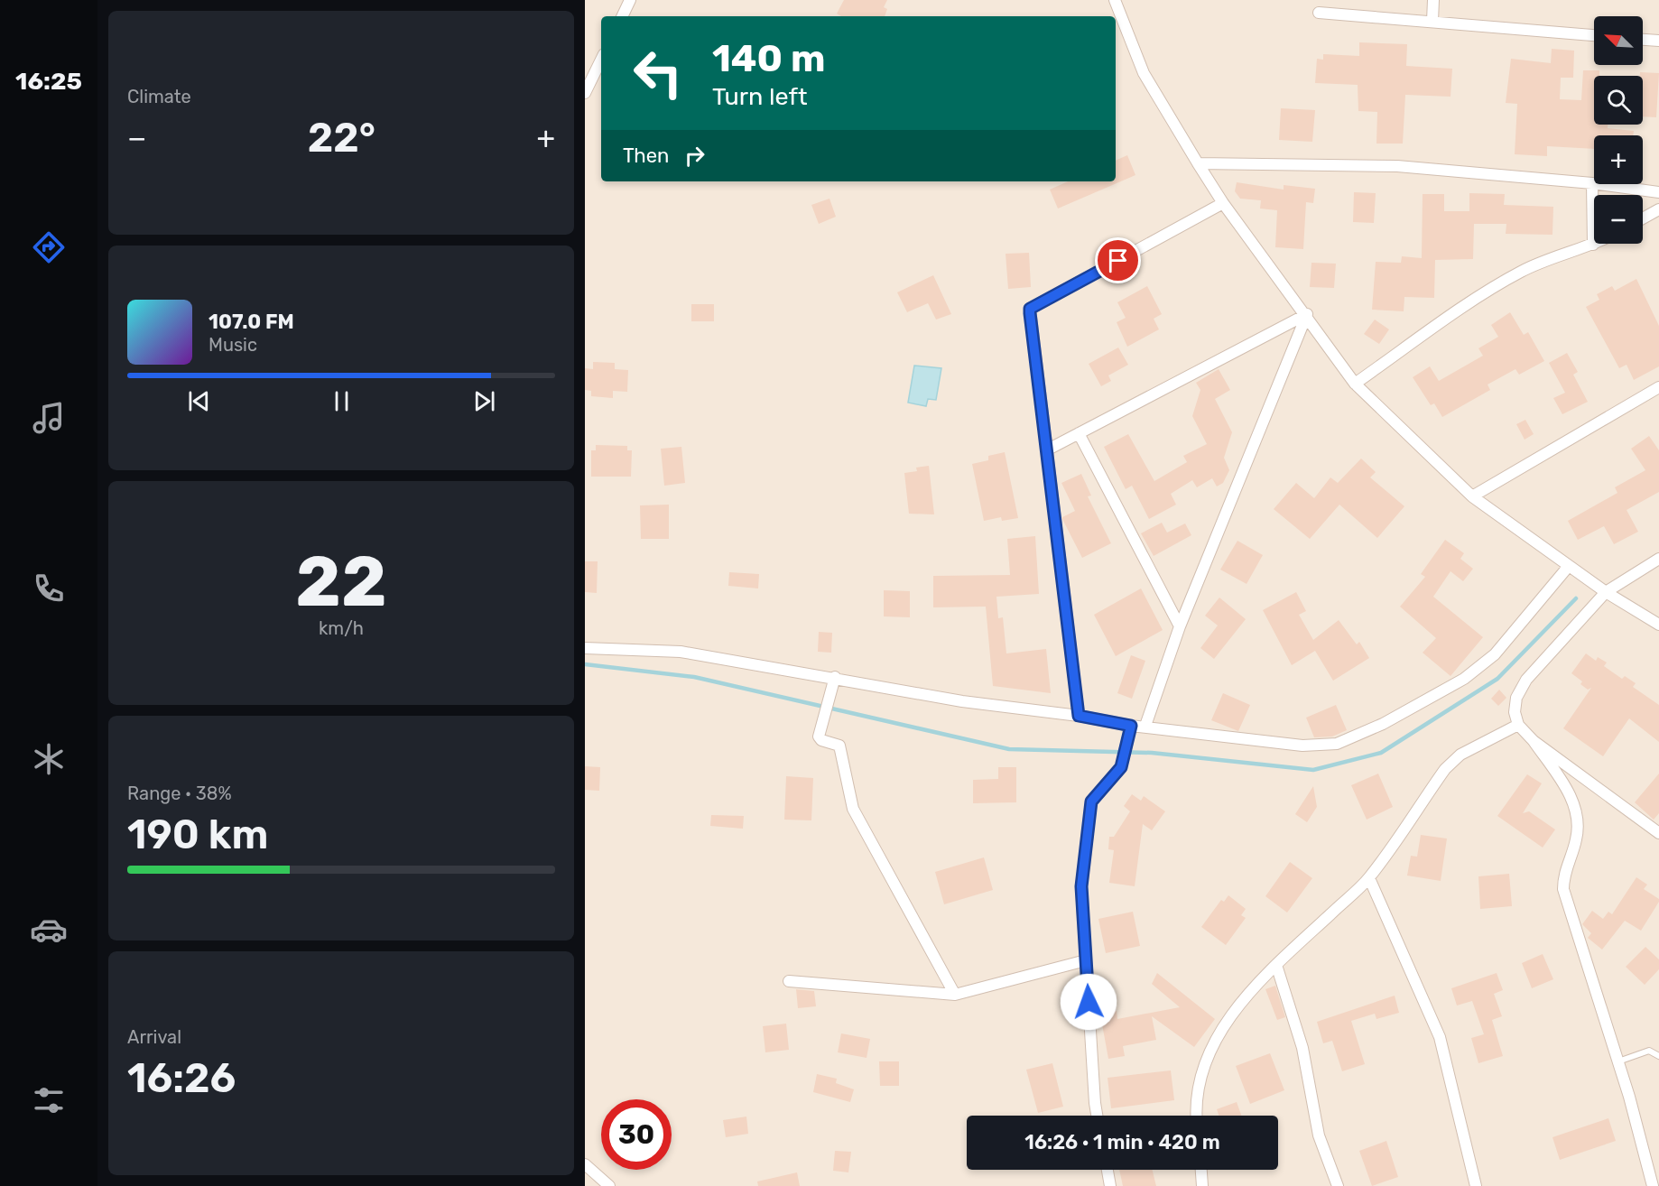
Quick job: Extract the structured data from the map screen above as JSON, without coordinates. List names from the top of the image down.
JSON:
{
  "north": "top left",
  "page": {
    "tabs": "16:25",
    "tile": [
      "Climate",
      ["22", "km/h"],
      ["Range · 38%", "190 km"],
      ["Arrival", "16:26"]
    ],
    "map_buttons": ["+", "−"],
    "turn": ["140 m", "Turn left"],
    "heat": ["−", "22°", "+"],
    "then": "Then",
    "song": ["107.0 FM", "Music"],
    "limit": "30",
    "trip": "16:26 · 1 min · 420 m"
  }
}
